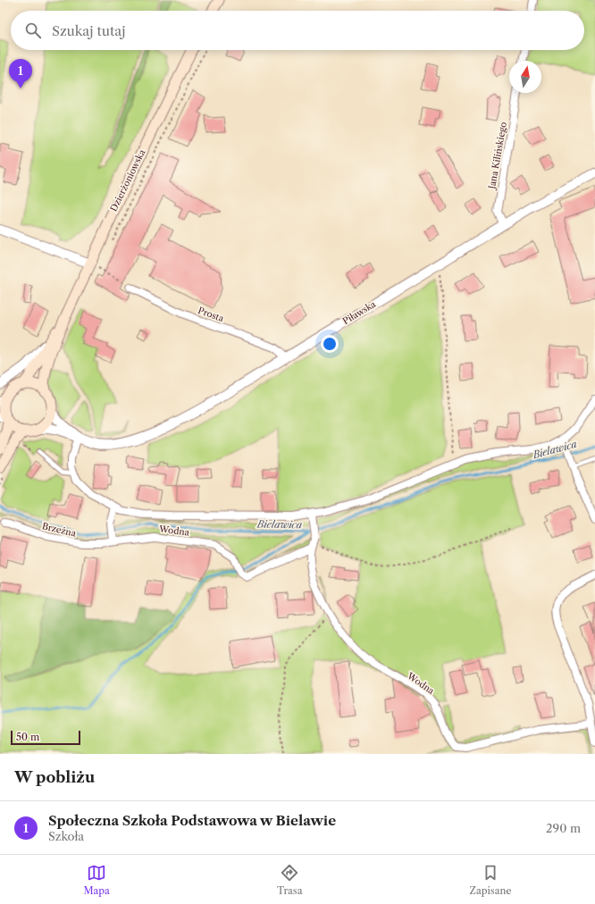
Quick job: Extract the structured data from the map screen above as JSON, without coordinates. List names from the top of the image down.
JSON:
{
  "streets": {
    "main road": ["Dzierżoniowska"],
    "street": [
      "Jana Kilińskiego",
      "Piławska",
      "Prosta",
      "Brzeżna",
      "Wodna"
    ]
  },
  "crossings": [
    ["Jana Kilińskiego", "Piławska"],
    ["Dzierżoniowska", "Piławska"],
    ["Piławska", "Prosta"],
    ["Brzeżna", "Wodna"]
  ],
  "water": ["Bielawica"],
  "scale_bar": "50 m",
  "north": "top",
  "page": {
    "search": "Szukaj tutaj",
    "pins": "1",
    "scale": "50 m",
    "heading": "W pobliżu",
    "list": [
      {
        "mark": "1",
        "name": "Społeczna Szkoła Podstawowa w Bielawie",
        "note": "Szkoła",
        "value": "290 m"
      }
    ],
    "nav": ["Mapa", "Trasa", "Zapisane"]
  }
}
